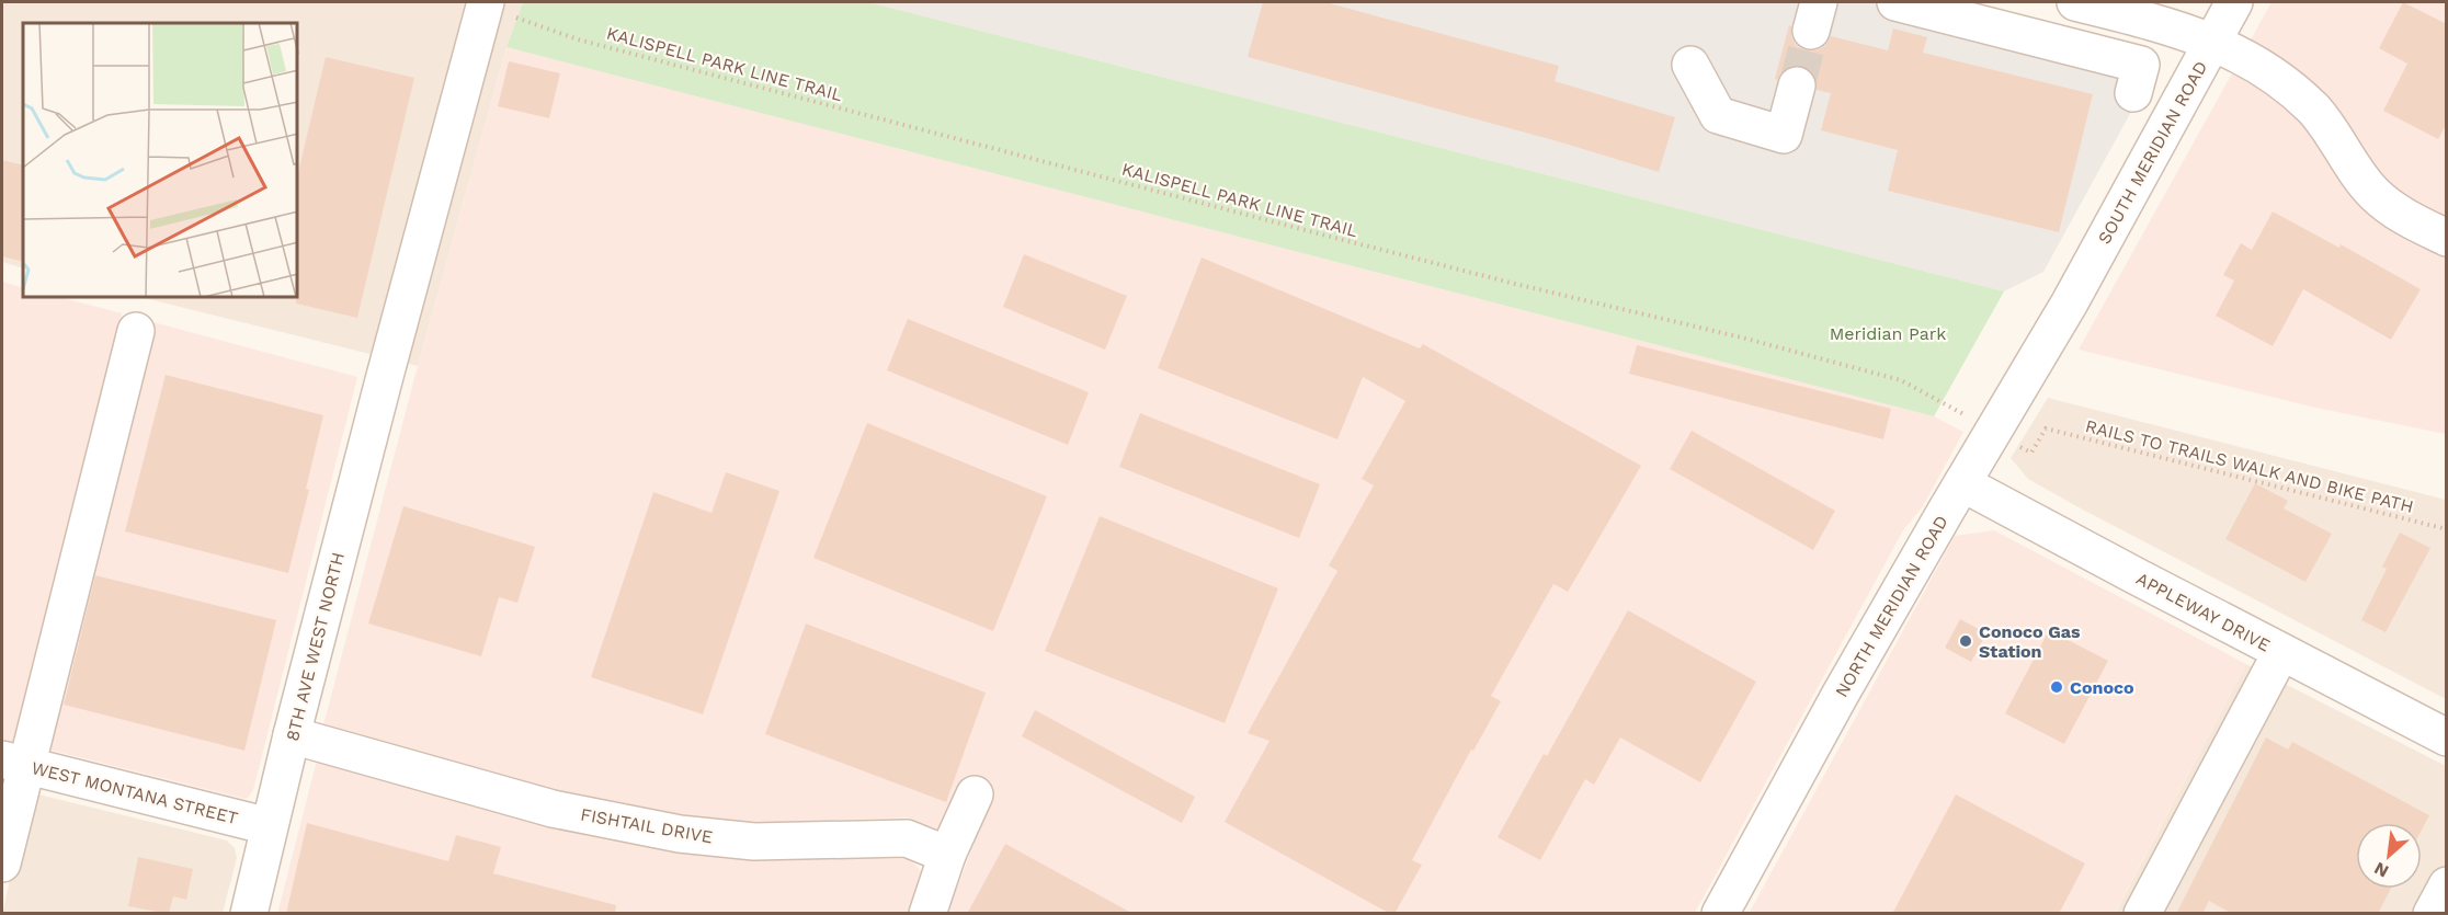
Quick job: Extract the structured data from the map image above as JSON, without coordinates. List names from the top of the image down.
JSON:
{
  "streets": {
    "street": [
      "SOUTH MERIDIAN ROAD",
      "NORTH MERIDIAN ROAD",
      "APPLEWAY DRIVE",
      "8TH AVE WEST NORTH",
      "WEST MONTANA STREET",
      "FISHTAIL DRIVE"
    ],
    "path": ["KALISPELL PARK LINE TRAIL", "RAILS TO TRAILS WALK AND BIKE PATH"]
  },
  "crossings": [
    ["KALISPELL PARK LINE TRAIL", "NORTH MERIDIAN ROAD"],
    ["KALISPELL PARK LINE TRAIL", "8TH AVE WEST NORTH"],
    ["SOUTH MERIDIAN ROAD", "NORTH MERIDIAN ROAD"],
    ["NORTH MERIDIAN ROAD", "APPLEWAY DRIVE"],
    ["8TH AVE WEST NORTH", "WEST MONTANA STREET"],
    ["8TH AVE WEST NORTH", "FISHTAIL DRIVE"]
  ],
  "parks": ["Meridian Park"],
  "places": ["Conoco Gas Station", "Conoco"],
  "north": "bottom left"
}
